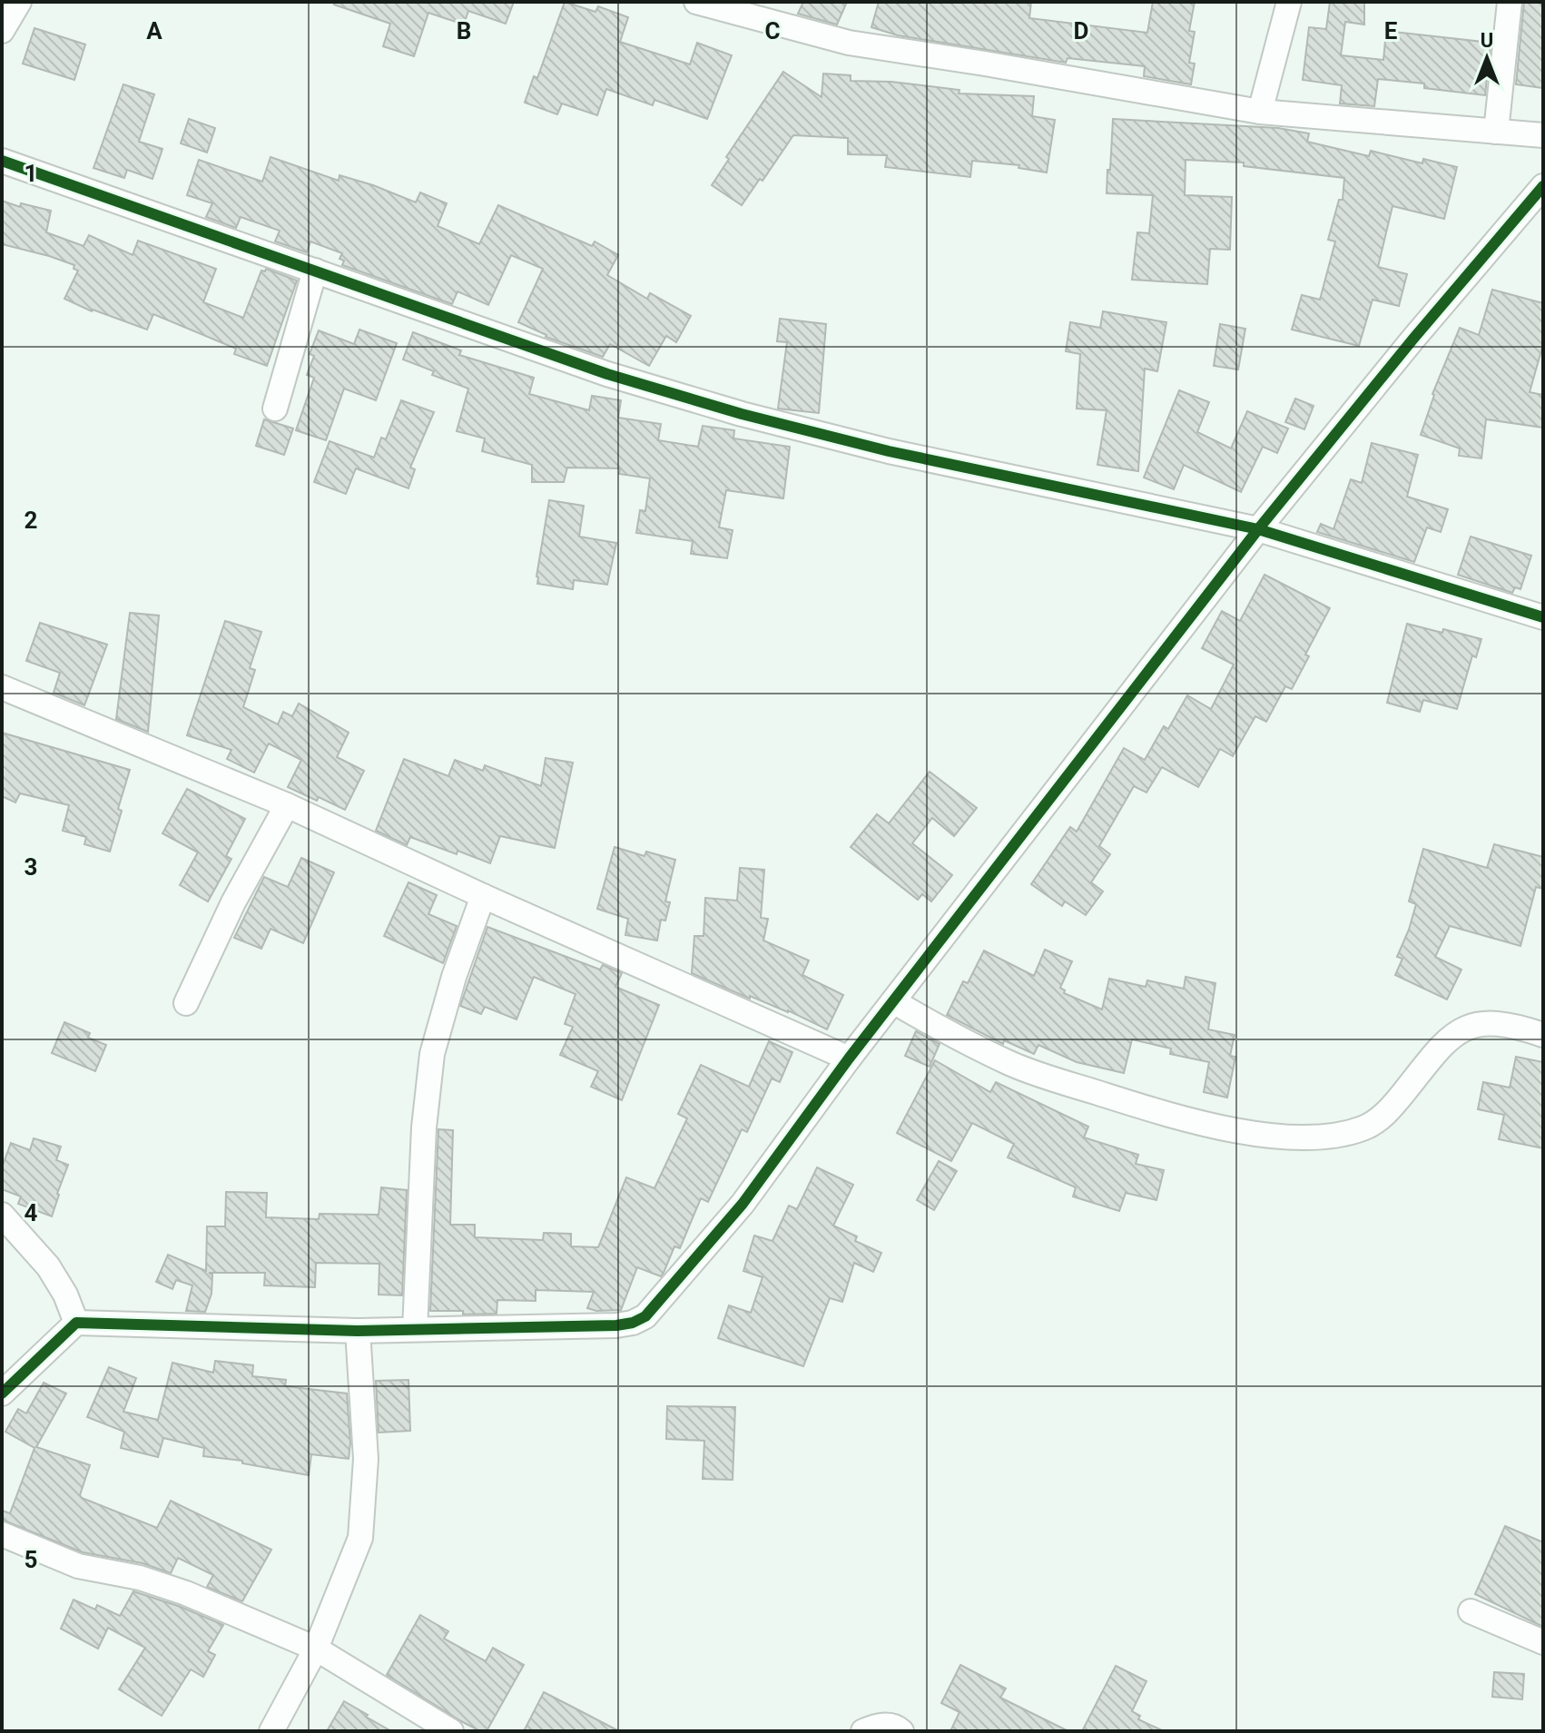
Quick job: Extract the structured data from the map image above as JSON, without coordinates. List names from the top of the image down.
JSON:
{
  "north": "top",
  "grid": {
    "columns": [
      "A",
      "B",
      "C",
      "D",
      "E"
    ],
    "rows": [
      "1",
      "2",
      "3",
      "4",
      "5"
    ]
  }
}
